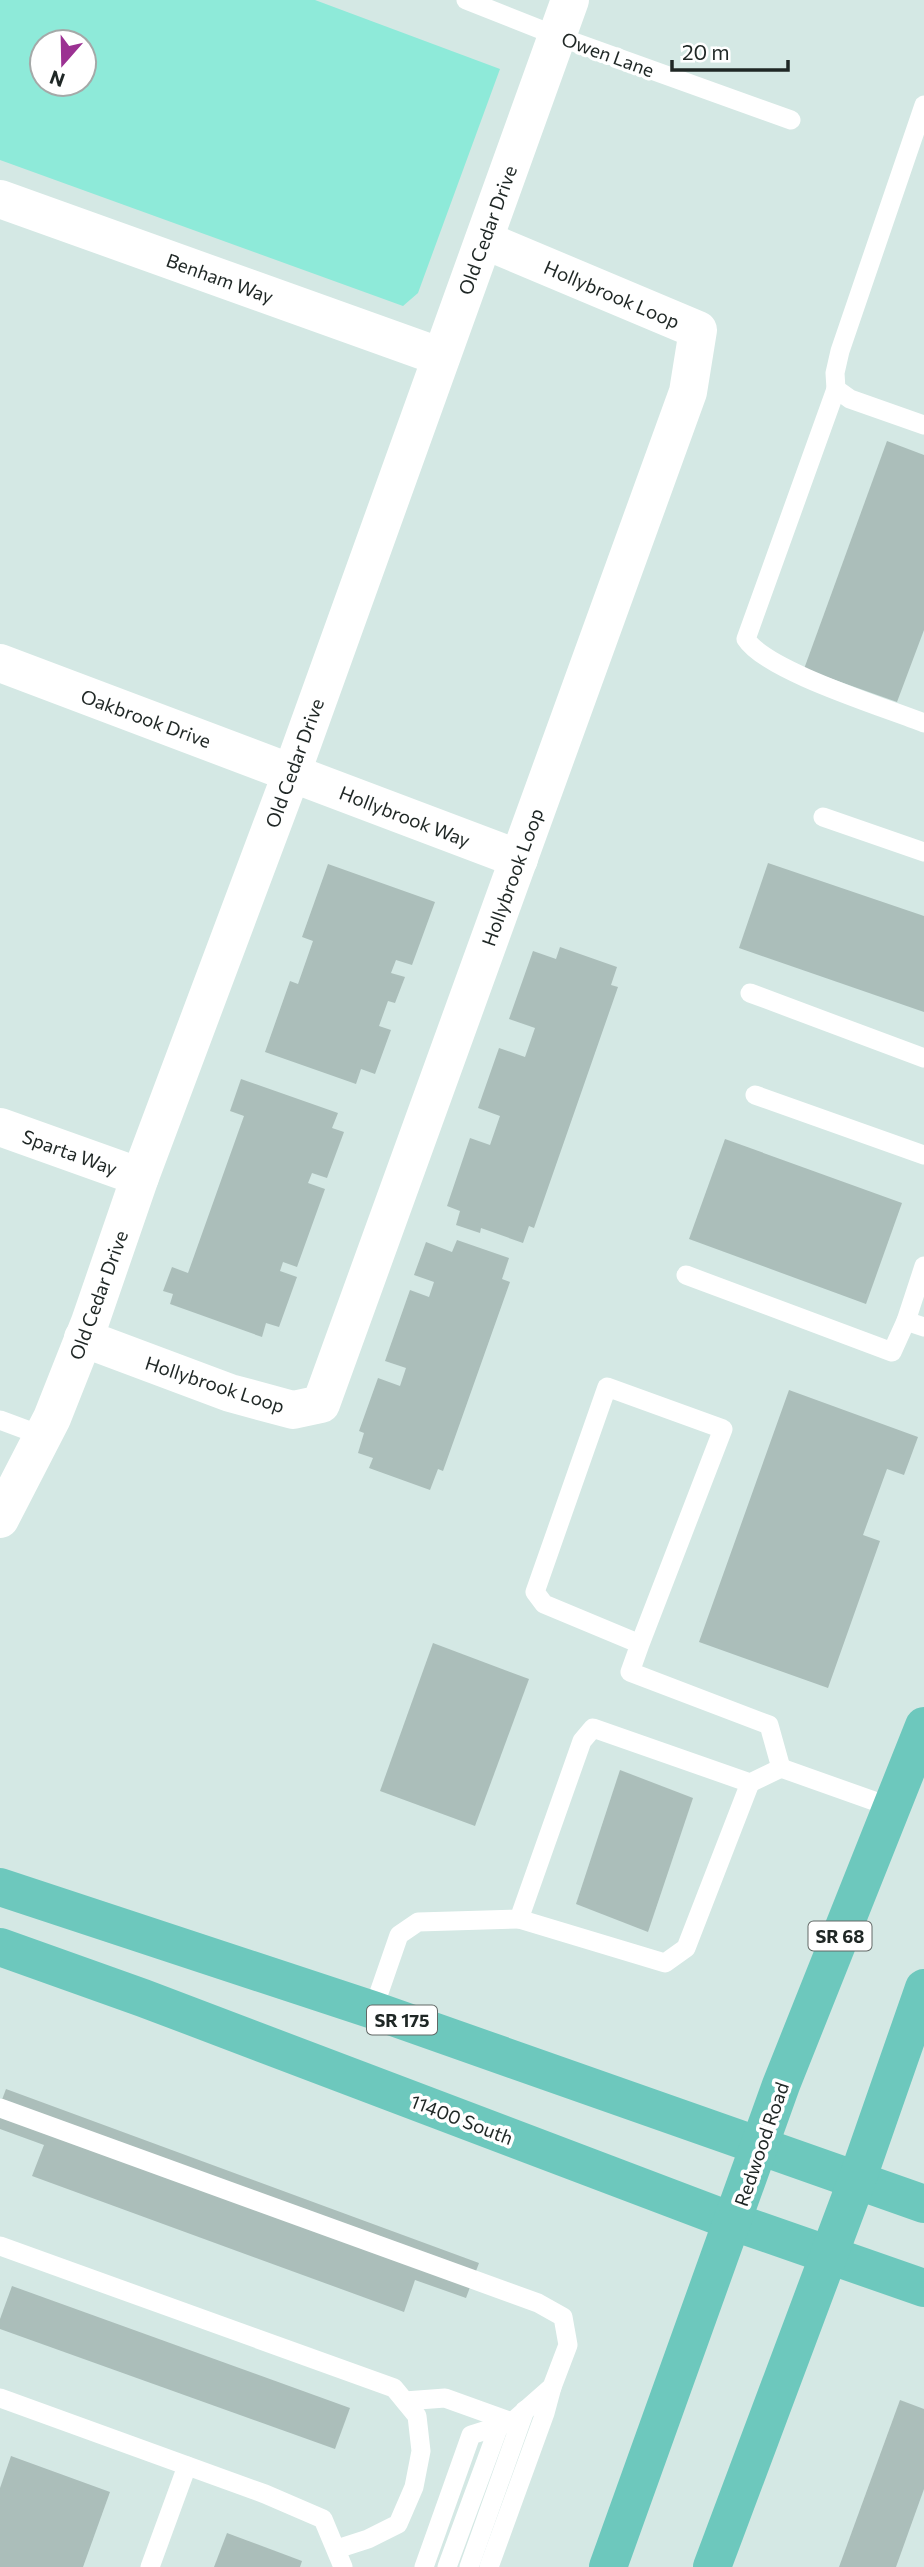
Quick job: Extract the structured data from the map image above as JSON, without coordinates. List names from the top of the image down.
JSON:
{
  "streets": {
    "main road": [
      "SR 68",
      "SR 175",
      "11400 South",
      "Redwood Road"
    ],
    "street": [
      "Old Cedar Drive",
      "Benham Way",
      "Hollybrook Loop",
      "Oakbrook Drive",
      "Hollybrook Way",
      "Sparta Way"
    ],
    "lane": ["Owen Lane"]
  },
  "crossings": [
    ["Owen Lane", "Old Cedar Drive"],
    ["Old Cedar Drive", "Benham Way"],
    ["Old Cedar Drive", "Hollybrook Loop"],
    ["Old Cedar Drive", "Oakbrook Drive"],
    ["Old Cedar Drive", "Hollybrook Way"],
    ["Old Cedar Drive", "Sparta Way"],
    ["Hollybrook Loop", "Hollybrook Way"],
    ["Oakbrook Drive", "Hollybrook Way"],
    ["SR 175", "Redwood Road"],
    ["11400 South", "Redwood Road"]
  ],
  "scale_bar": "20 m",
  "north": "bottom"
}
